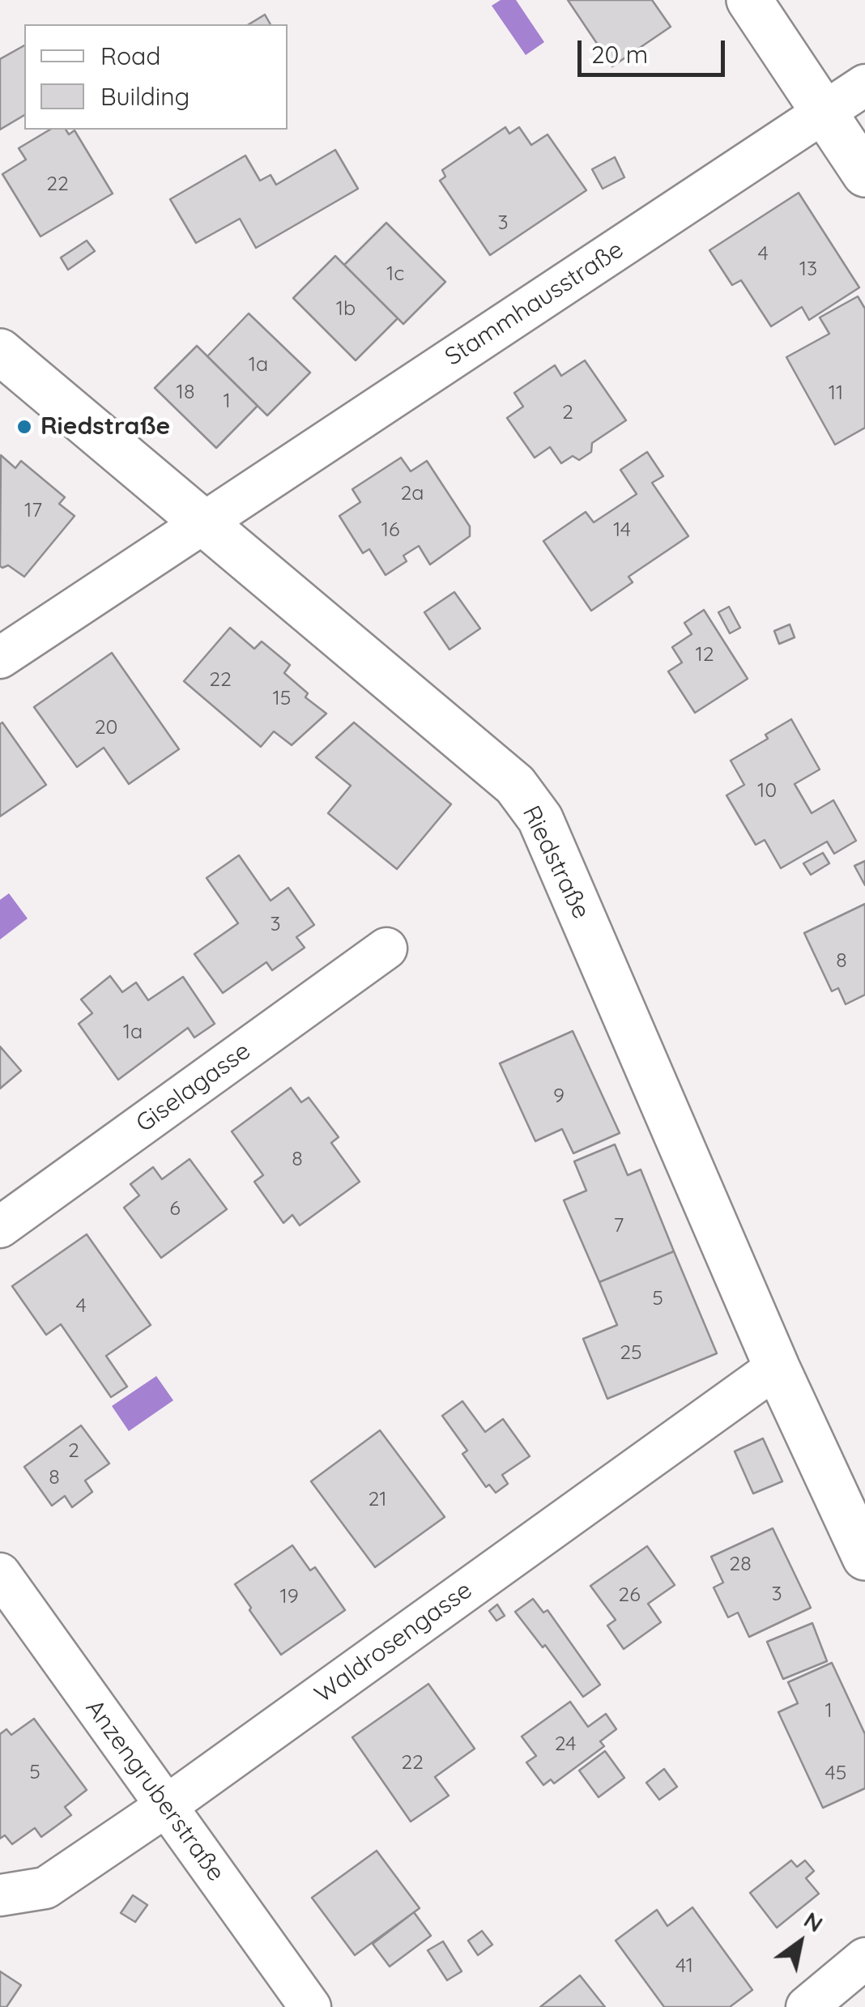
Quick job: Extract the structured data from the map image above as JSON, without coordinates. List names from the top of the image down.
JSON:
{
  "streets": {
    "street": [
      "Stammhausstraße",
      "Riedstraße",
      "Giselagasse",
      "Waldrosengasse",
      "Anzengruberstraße"
    ]
  },
  "crossings": [
    ["Stammhausstraße", "Riedstraße"],
    ["Riedstraße", "Waldrosengasse"],
    ["Waldrosengasse", "Anzengruberstraße"]
  ],
  "places": ["Riedstraße"],
  "house_numbers": [
    "22",
    "3",
    "4",
    "13",
    "1c",
    "1b",
    "1a",
    "18",
    "11",
    "1",
    "2",
    "2a",
    "17",
    "16",
    "14",
    "12",
    "22",
    "15",
    "20",
    "10",
    "3",
    "8",
    "1a",
    "9",
    "8",
    "6",
    "7",
    "5",
    "4",
    "25",
    "2",
    "8",
    "21",
    "28",
    "3",
    "26",
    "19",
    "1",
    "24",
    "22",
    "5",
    "45",
    "41"
  ],
  "legend": ["Road", "Building"],
  "scale_bar": "20 m",
  "north": "top right"
}
